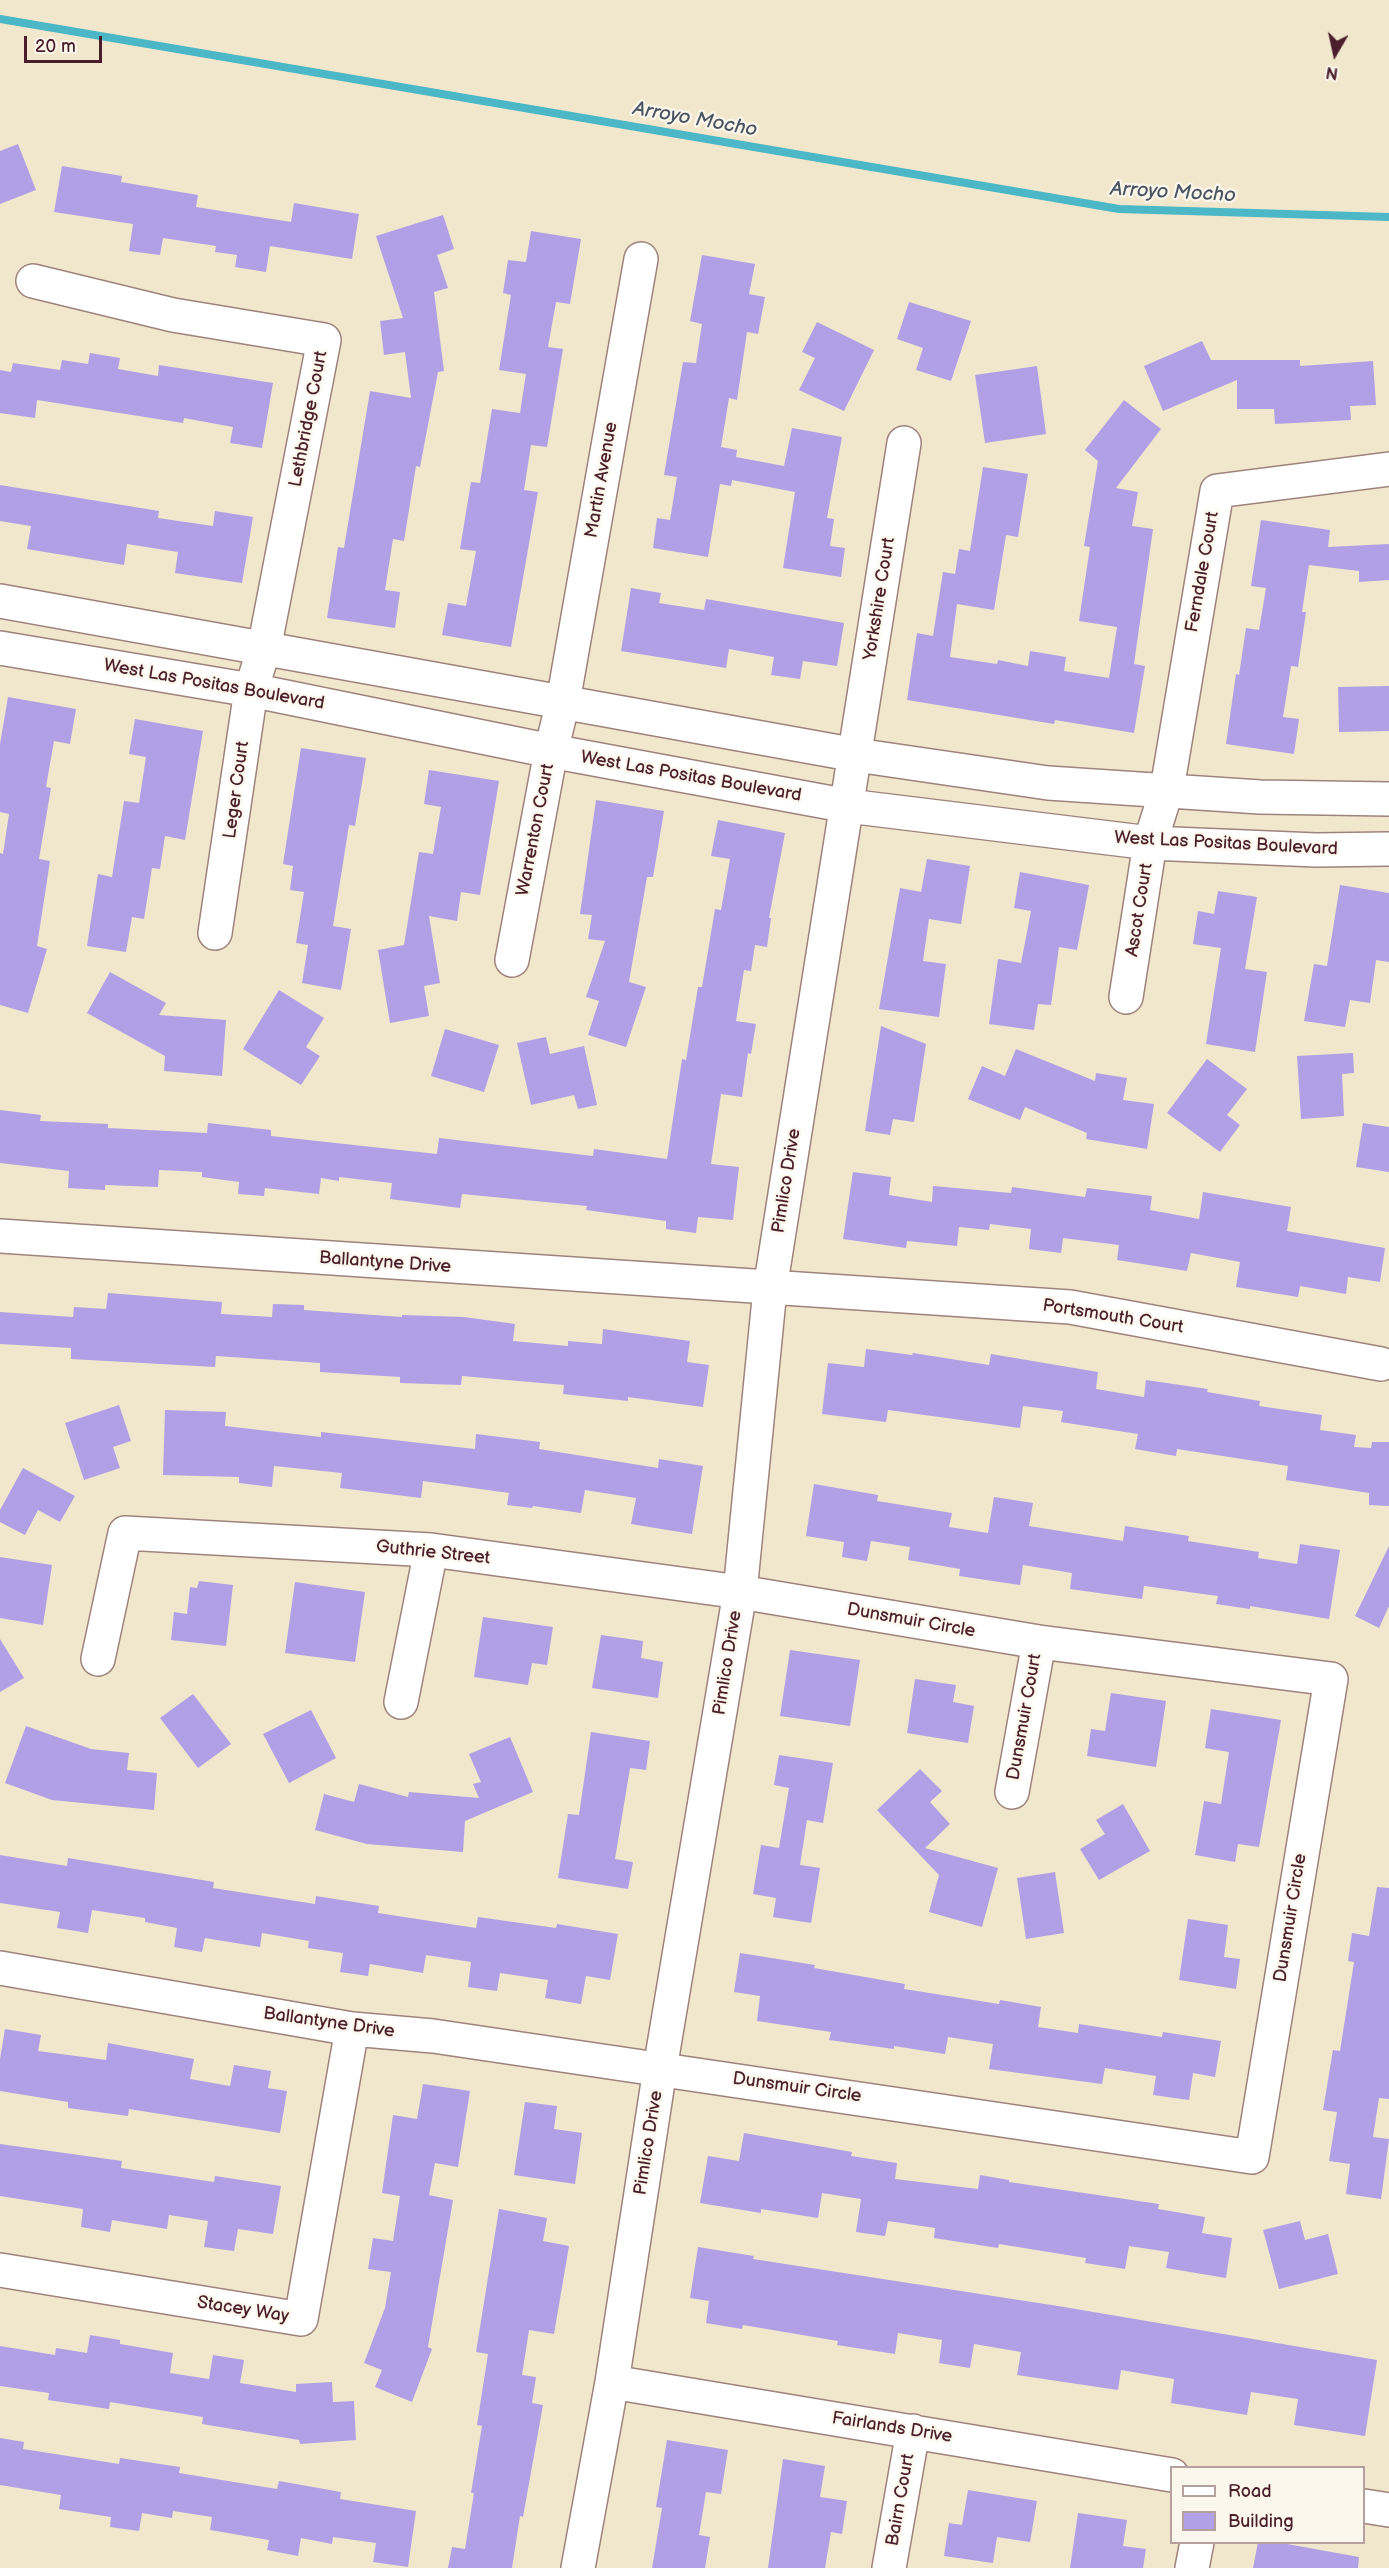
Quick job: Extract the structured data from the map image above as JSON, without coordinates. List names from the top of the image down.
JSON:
{
  "streets": {
    "street": [
      "Lethbridge Court",
      "Martin Avenue",
      "Ferndale Court",
      "Yorkshire Court",
      "West Las Positas Boulevard",
      "Leger Court",
      "Warrenton Court",
      "Ascot Court",
      "Pimlico Drive",
      "Ballantyne Drive",
      "Portsmouth Court",
      "Guthrie Street",
      "Dunsmuir Circle",
      "Dunsmuir Court",
      "Stacey Way",
      "Fairlands Drive",
      "Bairn Court"
    ]
  },
  "crossings": [
    ["Lethbridge Court", "Leger Court"],
    ["Martin Avenue", "Warrenton Court"],
    ["Ferndale Court", "Ascot Court"],
    ["Yorkshire Court", "Pimlico Drive"],
    ["West Las Positas Boulevard", "Leger Court"],
    ["West Las Positas Boulevard", "Warrenton Court"],
    ["West Las Positas Boulevard", "Ascot Court"],
    ["West Las Positas Boulevard", "Pimlico Drive"],
    ["Pimlico Drive", "Ballantyne Drive"],
    ["Pimlico Drive", "Portsmouth Court"],
    ["Pimlico Drive", "Guthrie Street"],
    ["Pimlico Drive", "Dunsmuir Circle"],
    ["Pimlico Drive", "Fairlands Drive"],
    ["Ballantyne Drive", "Portsmouth Court"],
    ["Ballantyne Drive", "Dunsmuir Circle"],
    ["Ballantyne Drive", "Stacey Way"],
    ["Guthrie Street", "Dunsmuir Circle"],
    ["Dunsmuir Circle", "Dunsmuir Court"],
    ["Fairlands Drive", "Bairn Court"]
  ],
  "water": ["Arroyo Mocho"],
  "legend": ["Road", "Building"],
  "scale_bar": "20 m",
  "north": "bottom"
}
